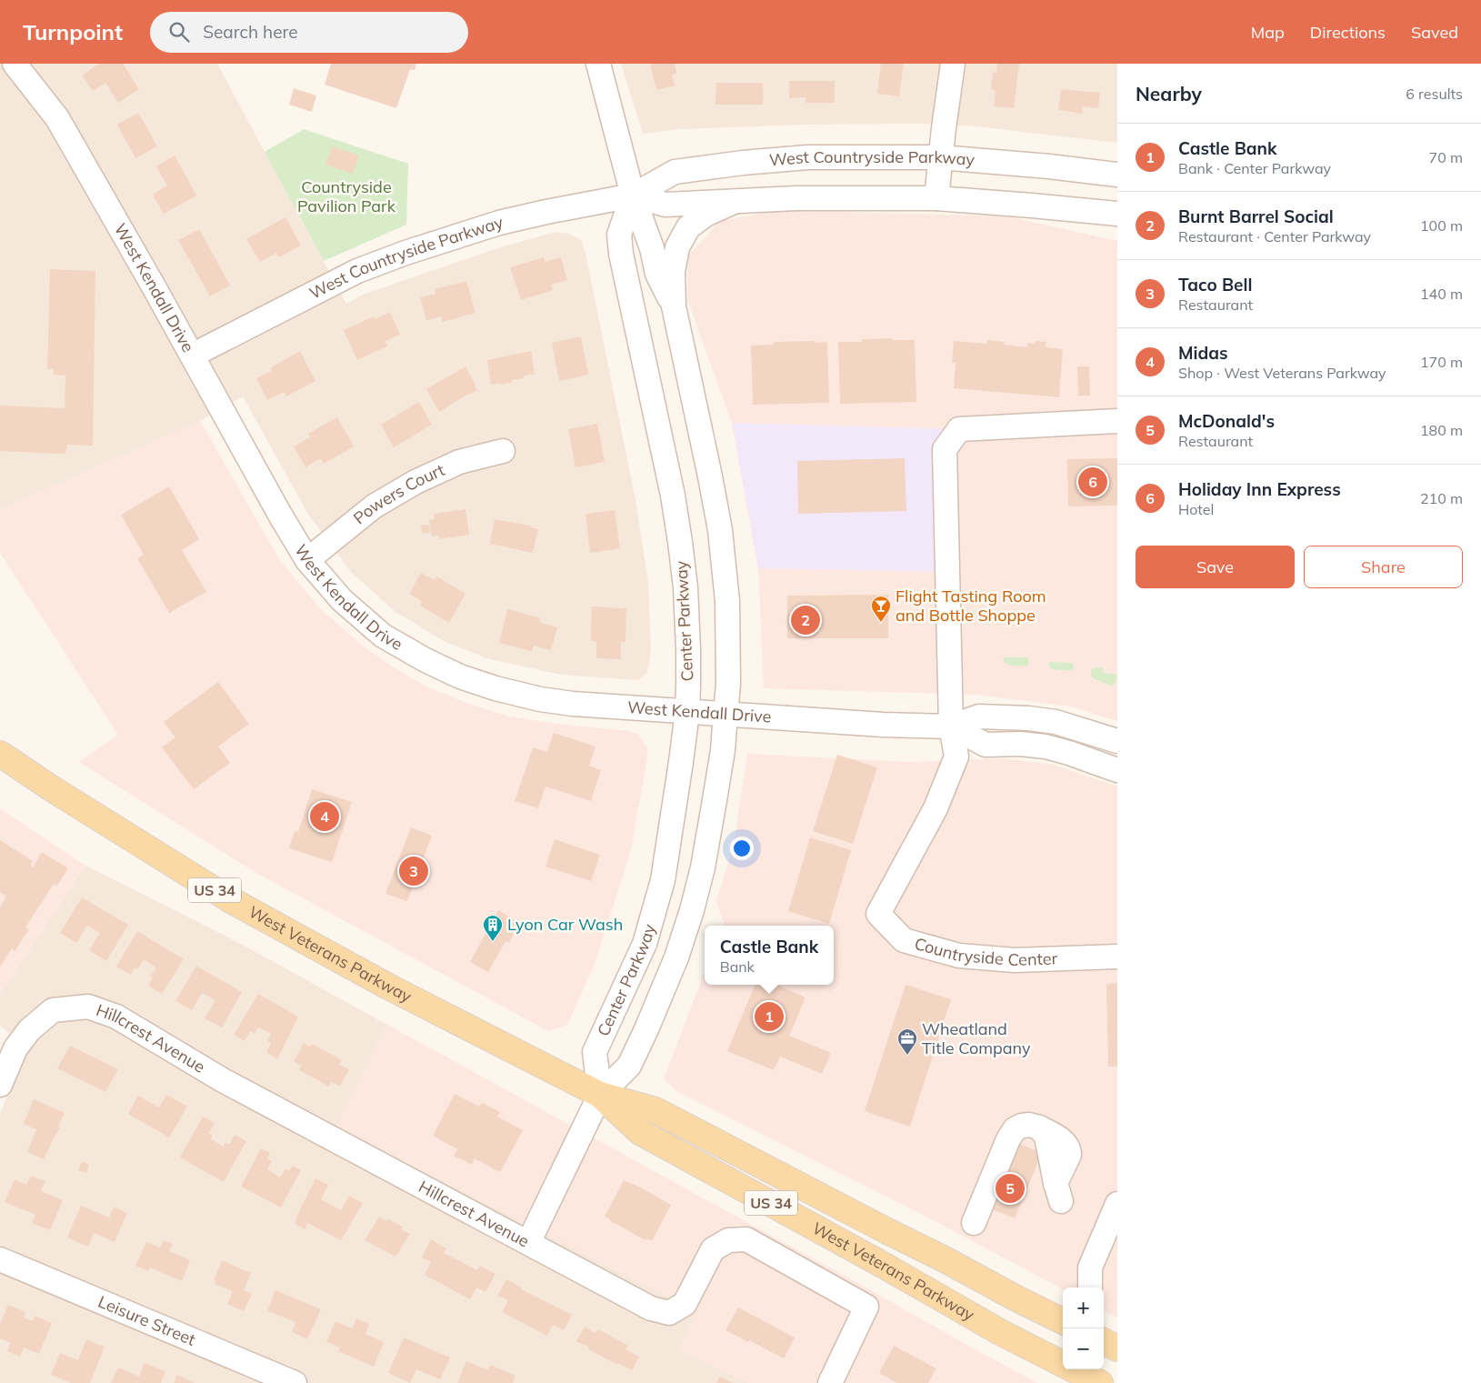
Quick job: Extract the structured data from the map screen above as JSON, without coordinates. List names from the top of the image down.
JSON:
{
  "streets": {
    "main road": ["US 34", "West Veterans Parkway"],
    "street": [
      "West Countryside Parkway",
      "West Kendall Drive",
      "Powers Court",
      "Center Parkway",
      "Countryside Center",
      "Hillcrest Avenue",
      "Leisure Street"
    ]
  },
  "crossings": [
    ["West Countryside Parkway", "West Kendall Drive"],
    ["West Countryside Parkway", "Center Parkway"],
    ["West Kendall Drive", "Powers Court"],
    ["West Kendall Drive", "Center Parkway"],
    ["West Kendall Drive", "Countryside Center"],
    ["Center Parkway", "West Veterans Parkway"]
  ],
  "parks": ["Countryside Pavilion Park"],
  "places": {
    "bar": ["Flight Tasting Room and Bottle Shoppe"],
    "building": ["Lyon Car Wash"],
    "office": ["Wheatland Title Company"]
  },
  "page": {
    "header": "Turnpoint",
    "search": "Search here",
    "nav": ["Map", "Directions", "Saved"],
    "heading": ["Nearby", "6 results"],
    "list": [
      {
        "mark": "1",
        "name": "Castle Bank",
        "note": "Bank · Center Parkway",
        "value": "70 m"
      },
      {
        "mark": "2",
        "name": "Burnt Barrel Social",
        "note": "Restaurant · Center Parkway",
        "value": "100 m"
      },
      {
        "mark": "3",
        "name": "Taco Bell",
        "note": "Restaurant",
        "value": "140 m"
      },
      {
        "mark": "4",
        "name": "Midas",
        "note": "Shop · West Veterans Parkway",
        "value": "170 m"
      },
      {
        "mark": "5",
        "name": "McDonald's",
        "note": "Restaurant",
        "value": "180 m"
      },
      {
        "mark": "6",
        "name": "Holiday Inn Express",
        "note": "Hotel",
        "value": "210 m"
      }
    ],
    "pins": [
      "6",
      "2",
      "4",
      "3",
      "1",
      "5"
    ],
    "buttons": ["Save", "Share"],
    "popup": ["Castle Bank", "Bank"],
    "map_buttons": ["+", "−"]
  }
}
